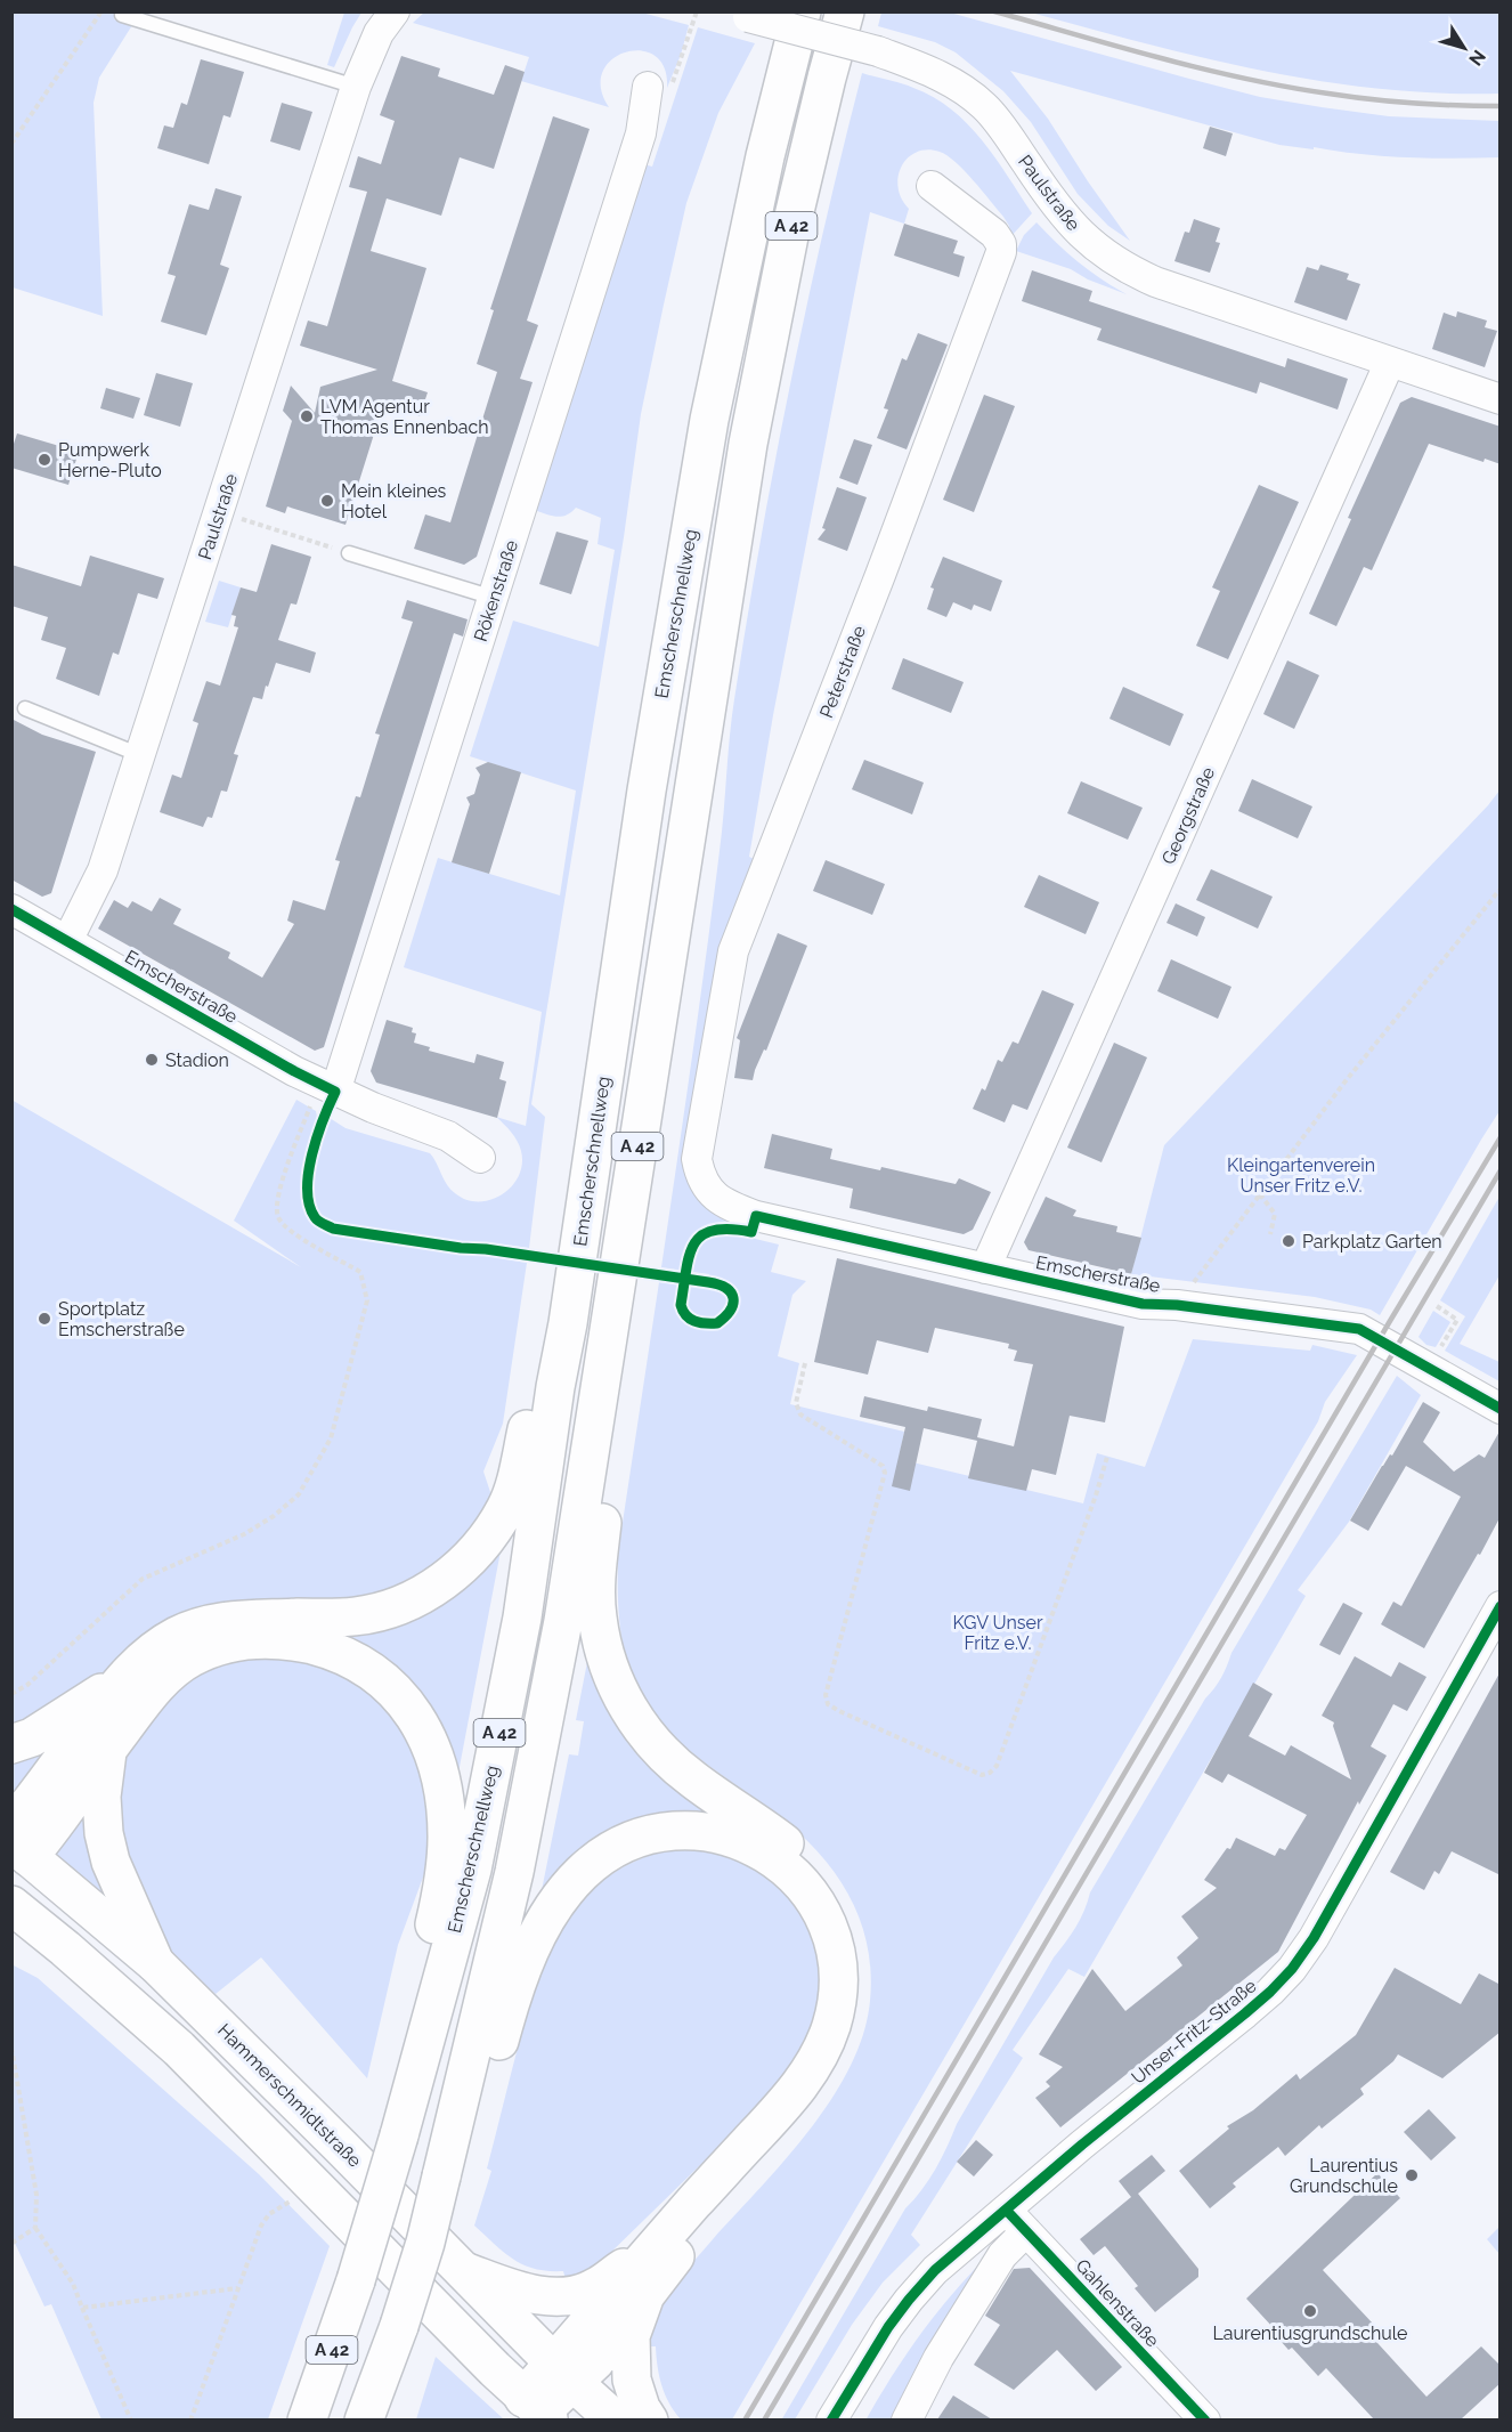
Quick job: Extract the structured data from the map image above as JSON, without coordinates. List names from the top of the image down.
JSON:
{
  "streets": {
    "main road": ["A 42", "Emscherschnellweg", "Hammerschmidtstraße"],
    "street": [
      "Paulstraße",
      "Rökenstraße",
      "Peterstraße",
      "Georgstraße",
      "Emscherstraße",
      "Unser-Fritz-Straße",
      "Gahlenstraße"
    ]
  },
  "crossings": [
    ["Paulstraße", "Georgstraße"],
    ["Paulstraße", "Emscherstraße"],
    ["Rökenstraße", "Emscherstraße"],
    ["Peterstraße", "Emscherstraße"],
    ["Georgstraße", "Emscherstraße"],
    ["Unser-Fritz-Straße", "Gahlenstraße"]
  ],
  "parks": ["Kleingartenverein Unser Fritz e.V.", "KGV Unser Fritz e.V."],
  "places": [
    "LVM Agentur Thomas Ennenbach",
    "Pumpwerk Herne-Pluto",
    "Mein kleines Hotel",
    "Stadion",
    "Parkplatz Garten",
    "Sportplatz Emscherstraße",
    "Laurentius Grundschule",
    "Laurentiusgrundschule"
  ],
  "north": "bottom right"
}
